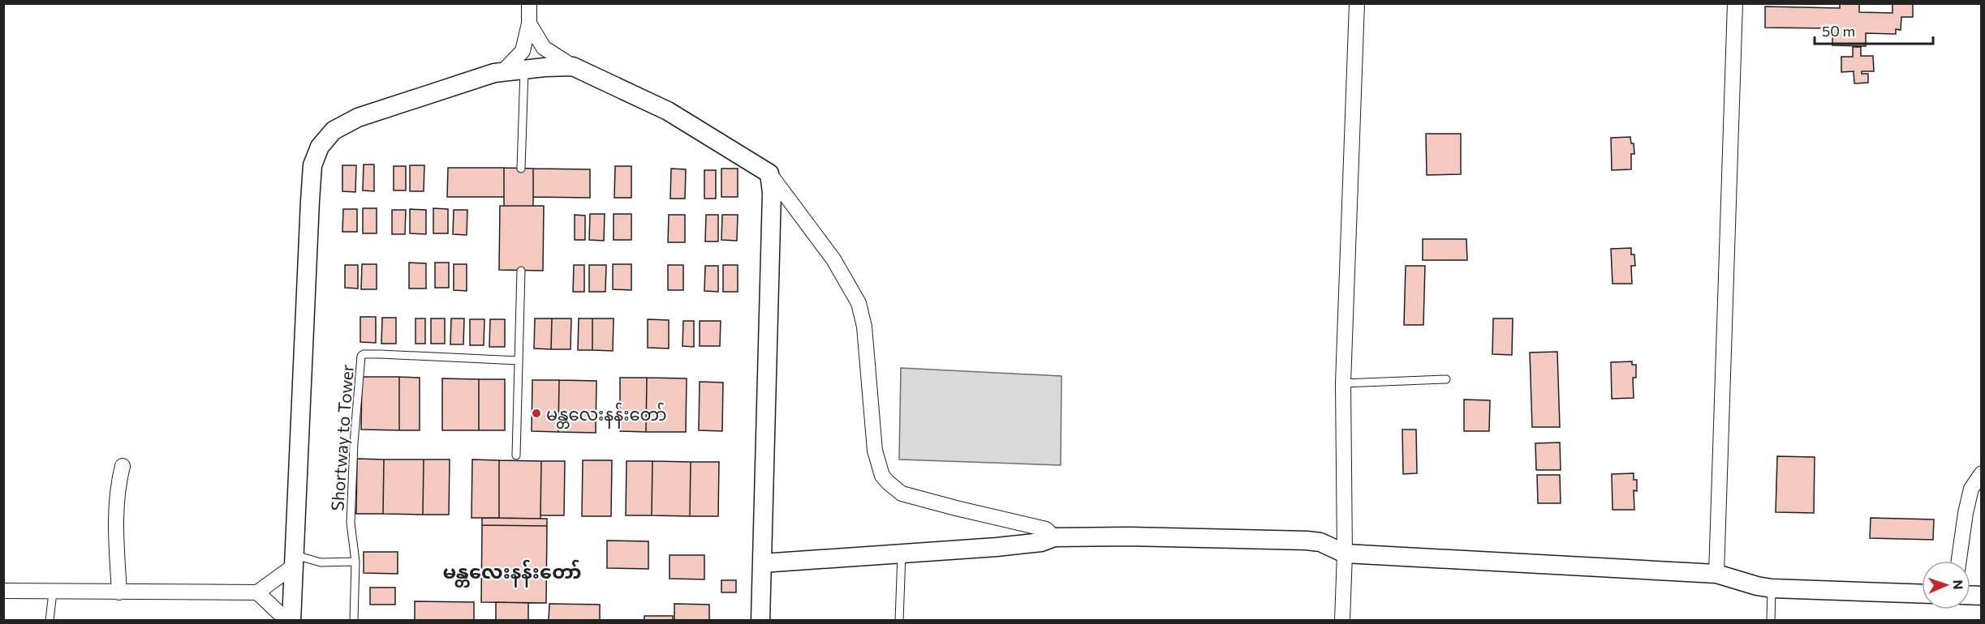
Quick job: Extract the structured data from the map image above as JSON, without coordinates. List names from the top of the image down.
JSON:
{
  "streets": {
    "lane": ["Shortway to Tower"]
  },
  "districts": ["မန္တလေးနန်းတော်"],
  "places": ["မန္တလေးနန်းတော်"],
  "scale_bar": "50 m",
  "north": "right"
}
